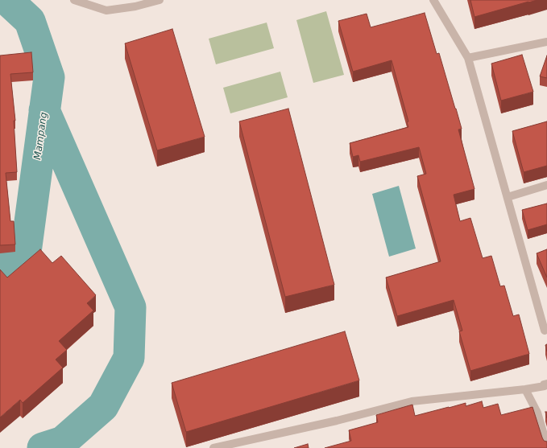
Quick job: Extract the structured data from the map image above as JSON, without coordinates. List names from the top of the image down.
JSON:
{
  "water": ["Mampang"]
}
